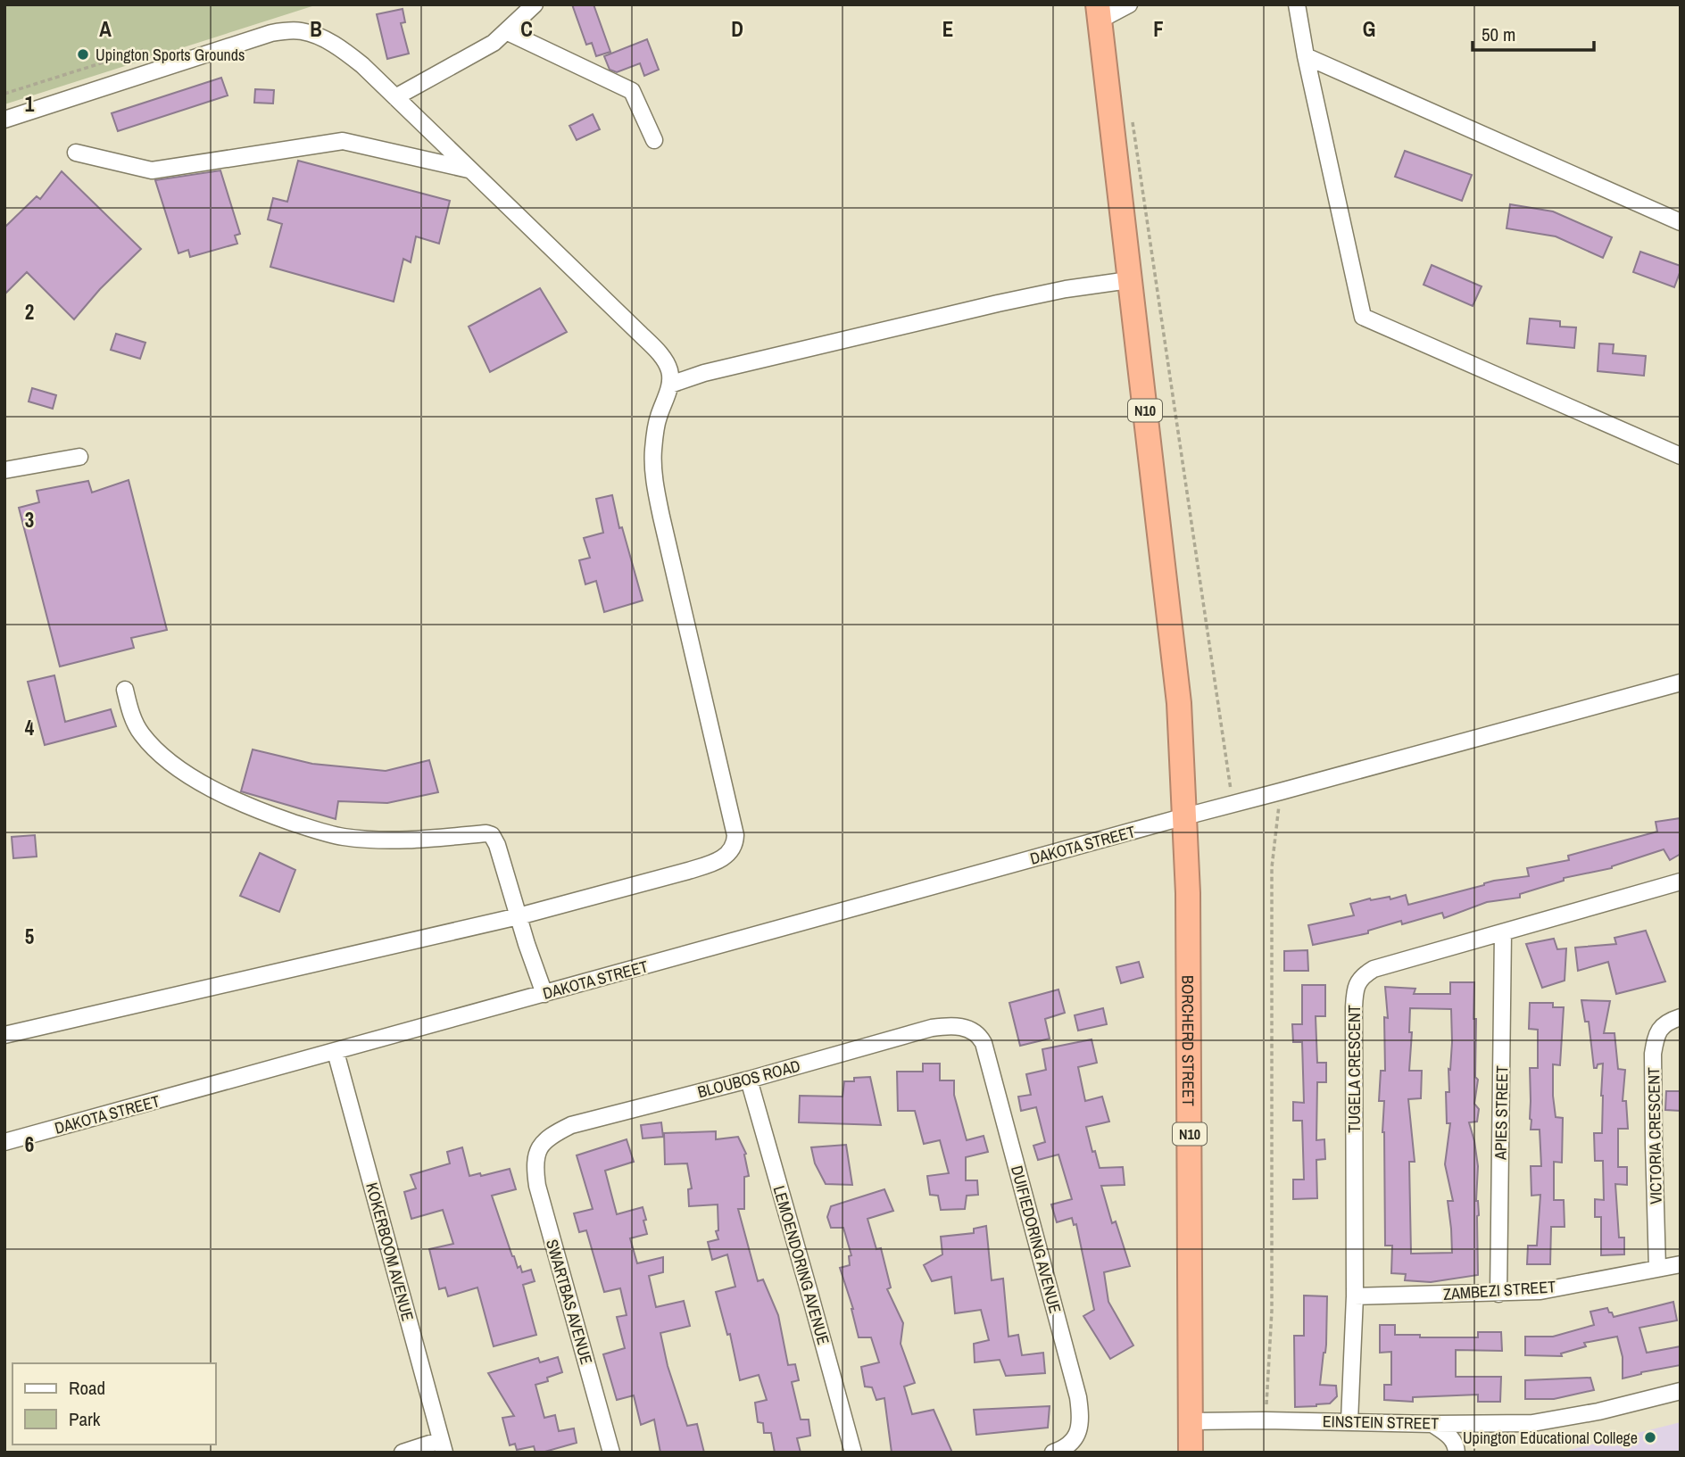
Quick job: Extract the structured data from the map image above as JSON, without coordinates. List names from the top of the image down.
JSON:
{
  "streets": {
    "highway": ["N10", "BORCHERD STREET"],
    "street": [
      "DAKOTA STREET",
      "TUGELA CRESCENT",
      "BLOUBOS ROAD",
      "APIES STREET",
      "VICTORIA CRESCENT",
      "DUIFIEDORING AVENUE",
      "KOKERBOOM AVENUE",
      "LEMOENDORING AVENUE",
      "ZAMBEZI STREET",
      "SWARTBAS AVENUE",
      "EINSTEIN STREET"
    ]
  },
  "crossings": [
    ["N10", "DAKOTA STREET"],
    ["N10", "BORCHERD STREET"],
    ["DAKOTA STREET", "BORCHERD STREET"],
    ["DAKOTA STREET", "KOKERBOOM AVENUE"],
    ["BORCHERD STREET", "EINSTEIN STREET"],
    ["TUGELA CRESCENT", "APIES STREET"],
    ["TUGELA CRESCENT", "ZAMBEZI STREET"],
    ["TUGELA CRESCENT", "EINSTEIN STREET"],
    ["BLOUBOS ROAD", "DUIFIEDORING AVENUE"],
    ["BLOUBOS ROAD", "LEMOENDORING AVENUE"],
    ["BLOUBOS ROAD", "SWARTBAS AVENUE"],
    ["APIES STREET", "ZAMBEZI STREET"],
    ["VICTORIA CRESCENT", "ZAMBEZI STREET"]
  ],
  "places": ["Upington Sports Grounds", "Upington Educational College"],
  "legend": ["Road", "Park"],
  "scale_bar": "50 m",
  "grid": {
    "columns": [
      "A",
      "B",
      "C",
      "D",
      "E",
      "F",
      "G"
    ],
    "rows": [
      "1",
      "2",
      "3",
      "4",
      "5",
      "6"
    ]
  }
}
